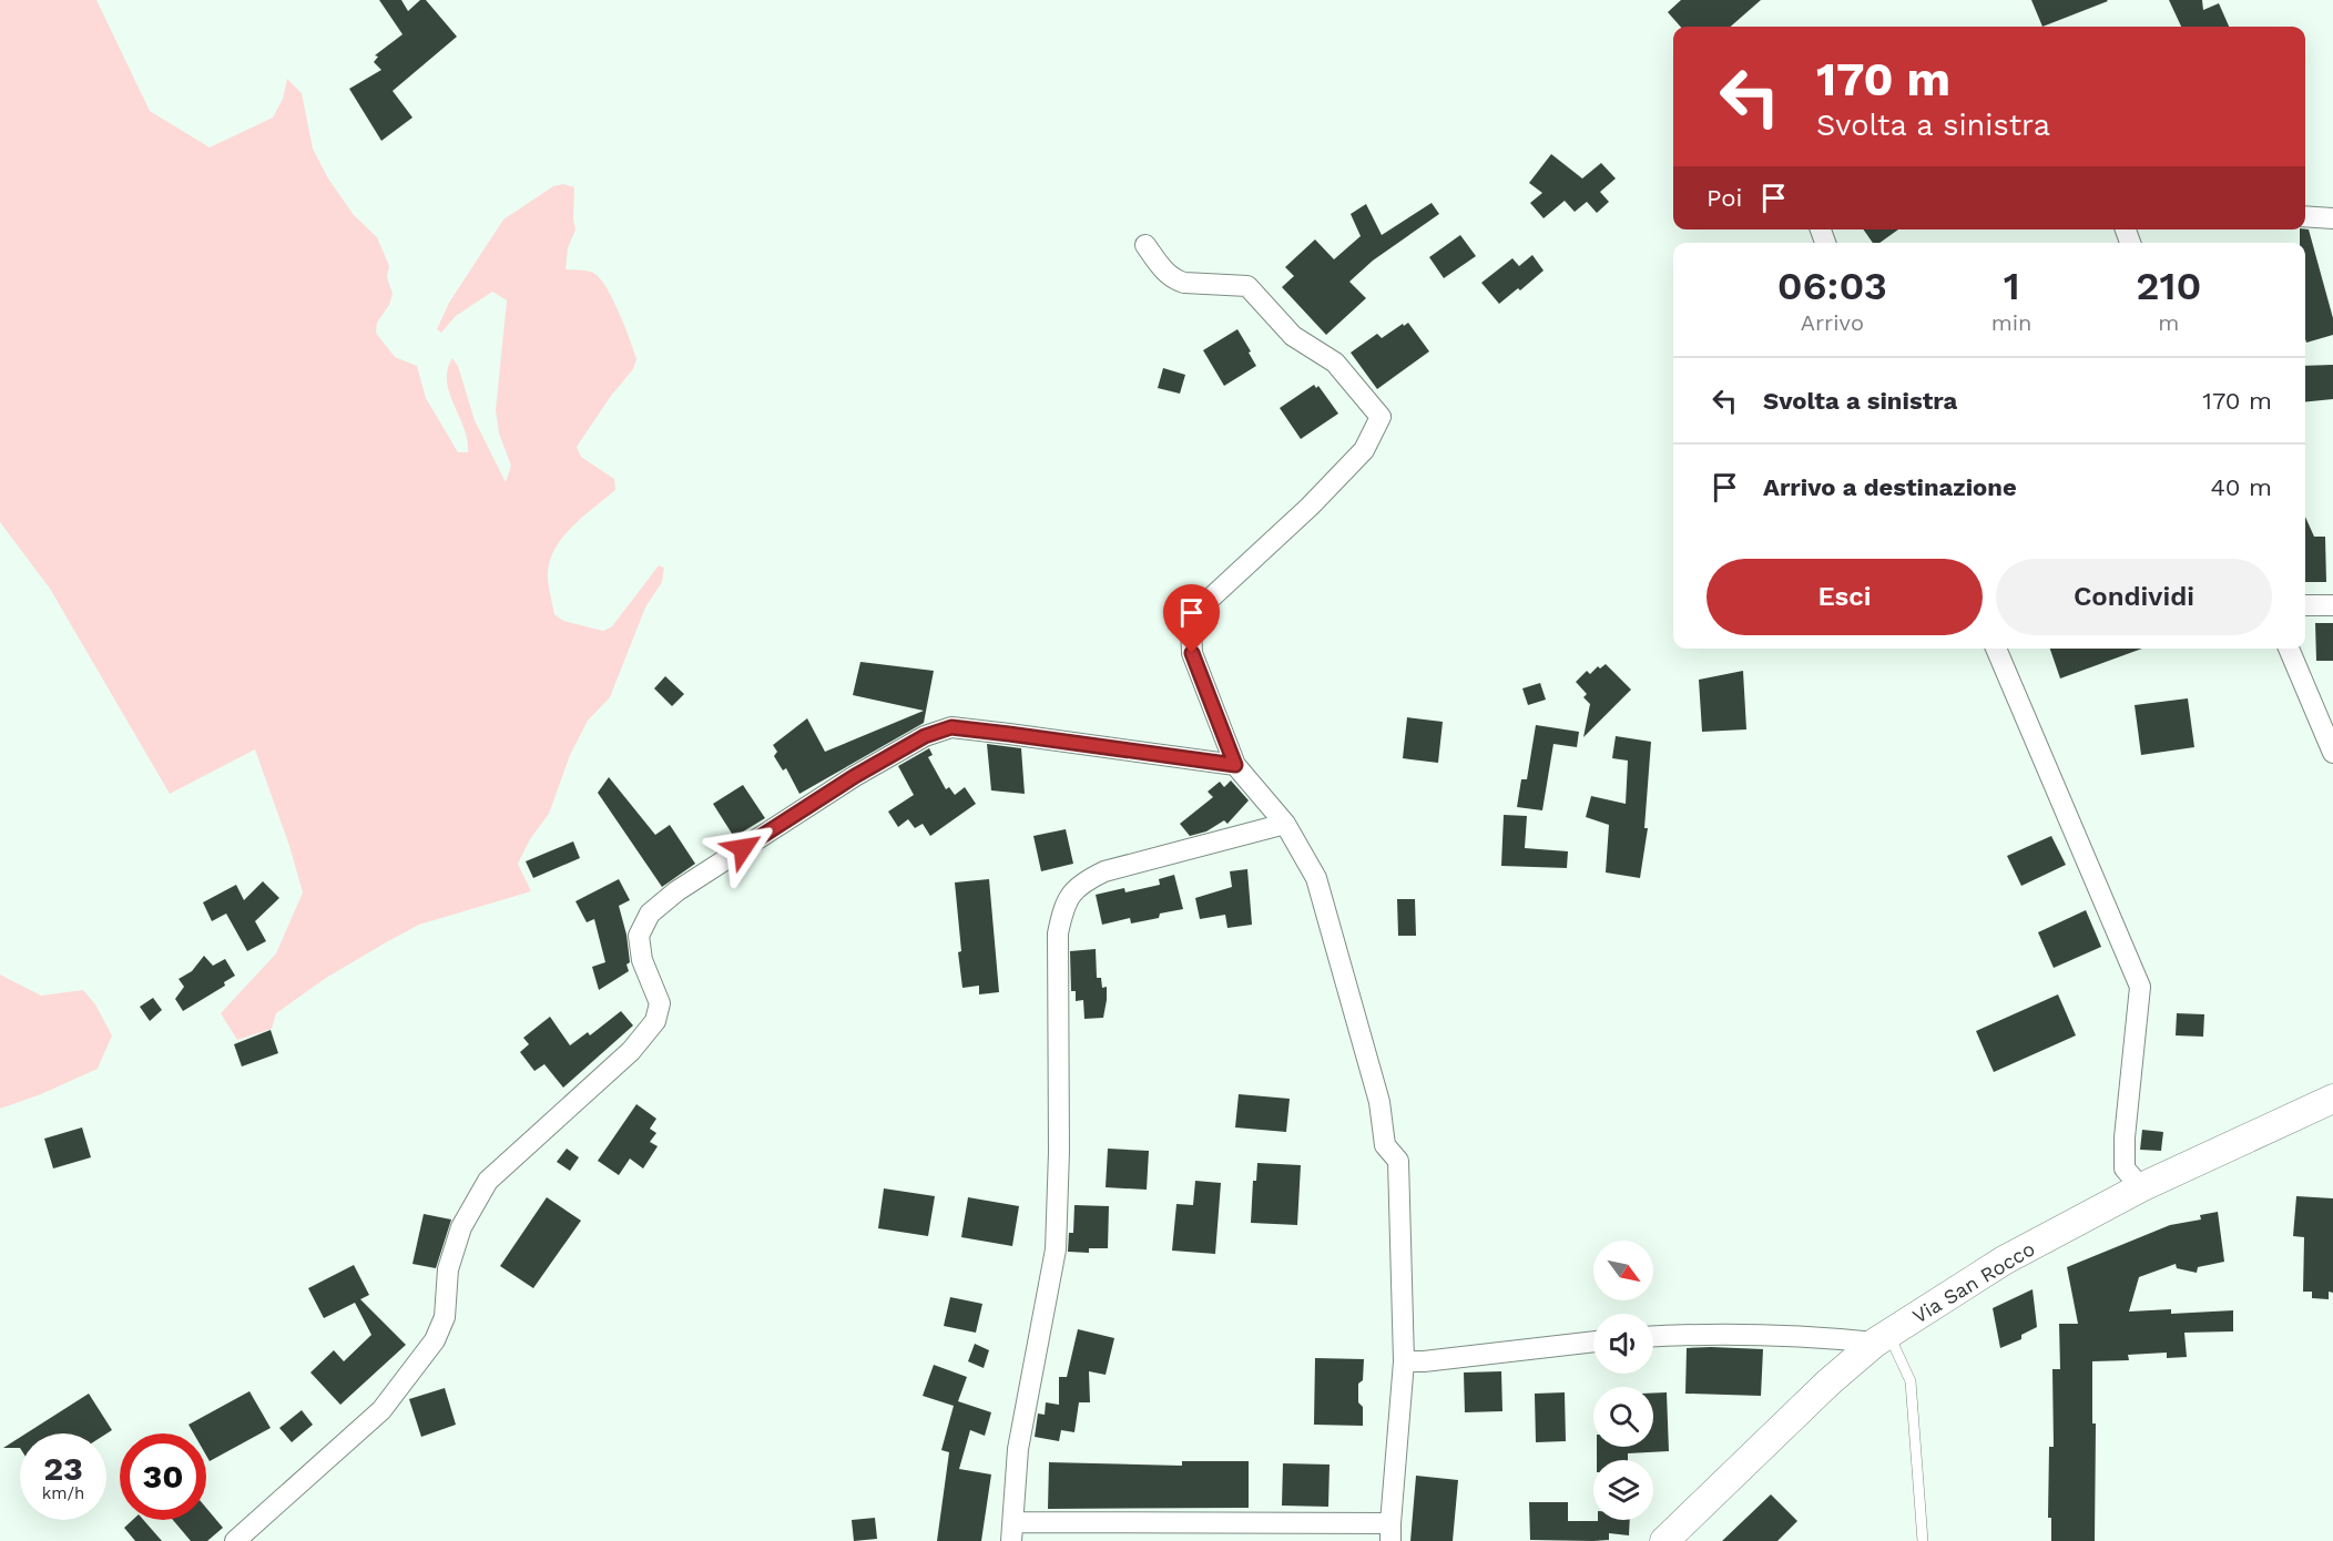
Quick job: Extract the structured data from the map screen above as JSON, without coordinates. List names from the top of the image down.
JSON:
{
  "streets": {
    "street": ["Via San Rocco"]
  },
  "north": "bottom right",
  "page": {
    "turn": ["170 m", "Svolta a sinistra"],
    "then": "Poi",
    "eta": [
      "06:03",
      "Arrivo",
      "1",
      "min",
      "210",
      "m"
    ],
    "list": [
      {
        "name": "Svolta a sinistra",
        "value": "170 m"
      },
      {
        "name": "Arrivo a destinazione",
        "value": "40 m"
      }
    ],
    "buttons": ["Esci", "Condividi"],
    "speed": "23 km/h",
    "limit": "30"
  }
}
